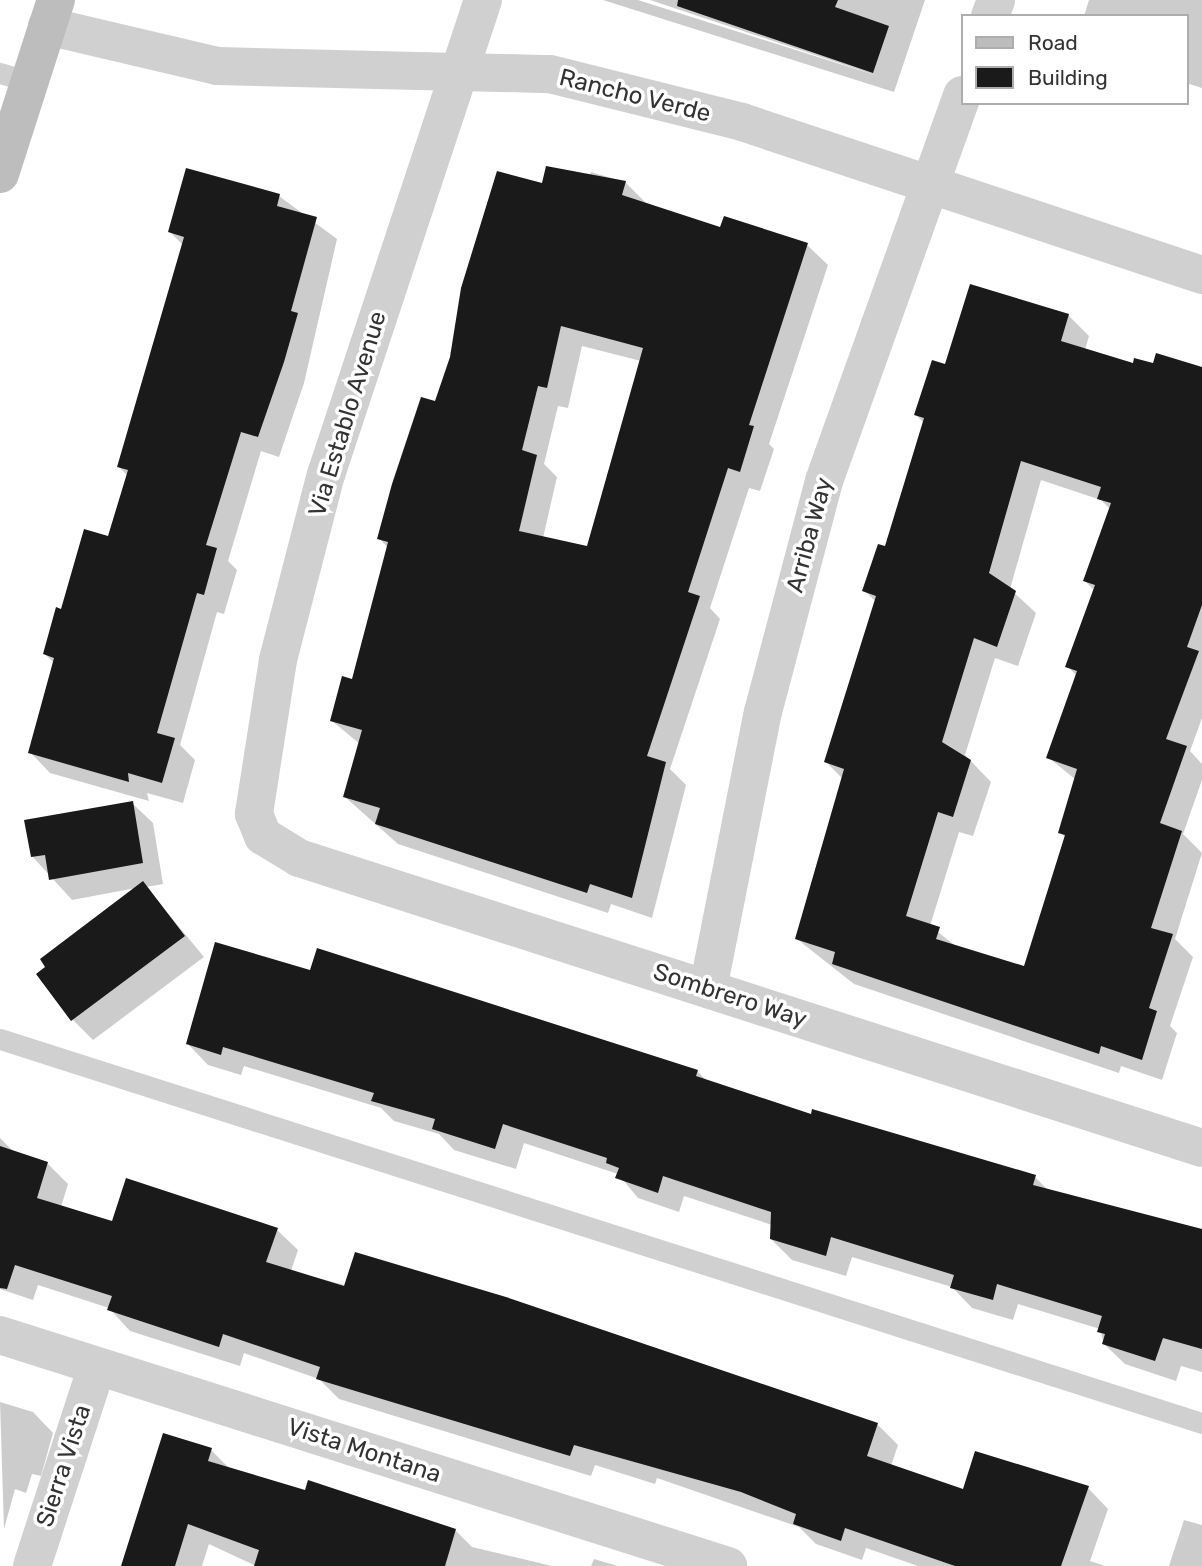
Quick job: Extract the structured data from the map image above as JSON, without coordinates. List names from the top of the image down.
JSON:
{
  "streets": {
    "street": [
      "Rancho Verde",
      "Via Establo Avenue",
      "Arriba Way",
      "Sombrero Way",
      "Vista Montana",
      "Sierra Vista"
    ]
  },
  "crossings": [
    ["Rancho Verde", "Via Establo Avenue"],
    ["Rancho Verde", "Arriba Way"],
    ["Via Establo Avenue", "Sombrero Way"],
    ["Arriba Way", "Sombrero Way"],
    ["Vista Montana", "Sierra Vista"]
  ],
  "legend": ["Road", "Building"]
}
